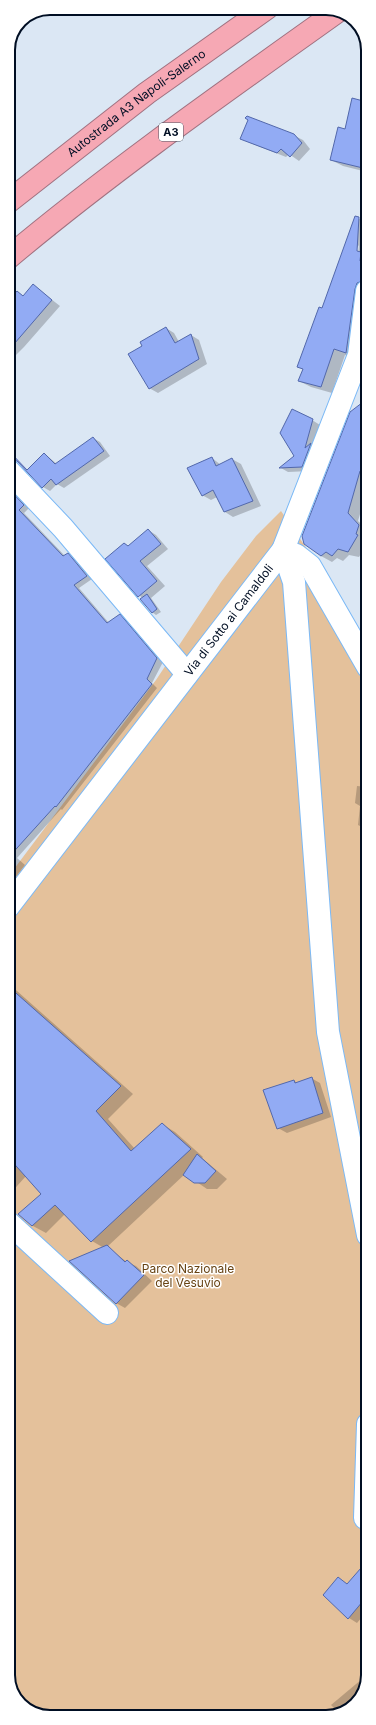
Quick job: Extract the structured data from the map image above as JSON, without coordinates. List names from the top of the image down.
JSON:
{
  "streets": {
    "highway": ["Autostrada A3 Napoli-Salerno", "A3"],
    "street": ["Via di Sotto ai Camaldoli"]
  },
  "parks": ["Parco Nazionale del Vesuvio"]
}
